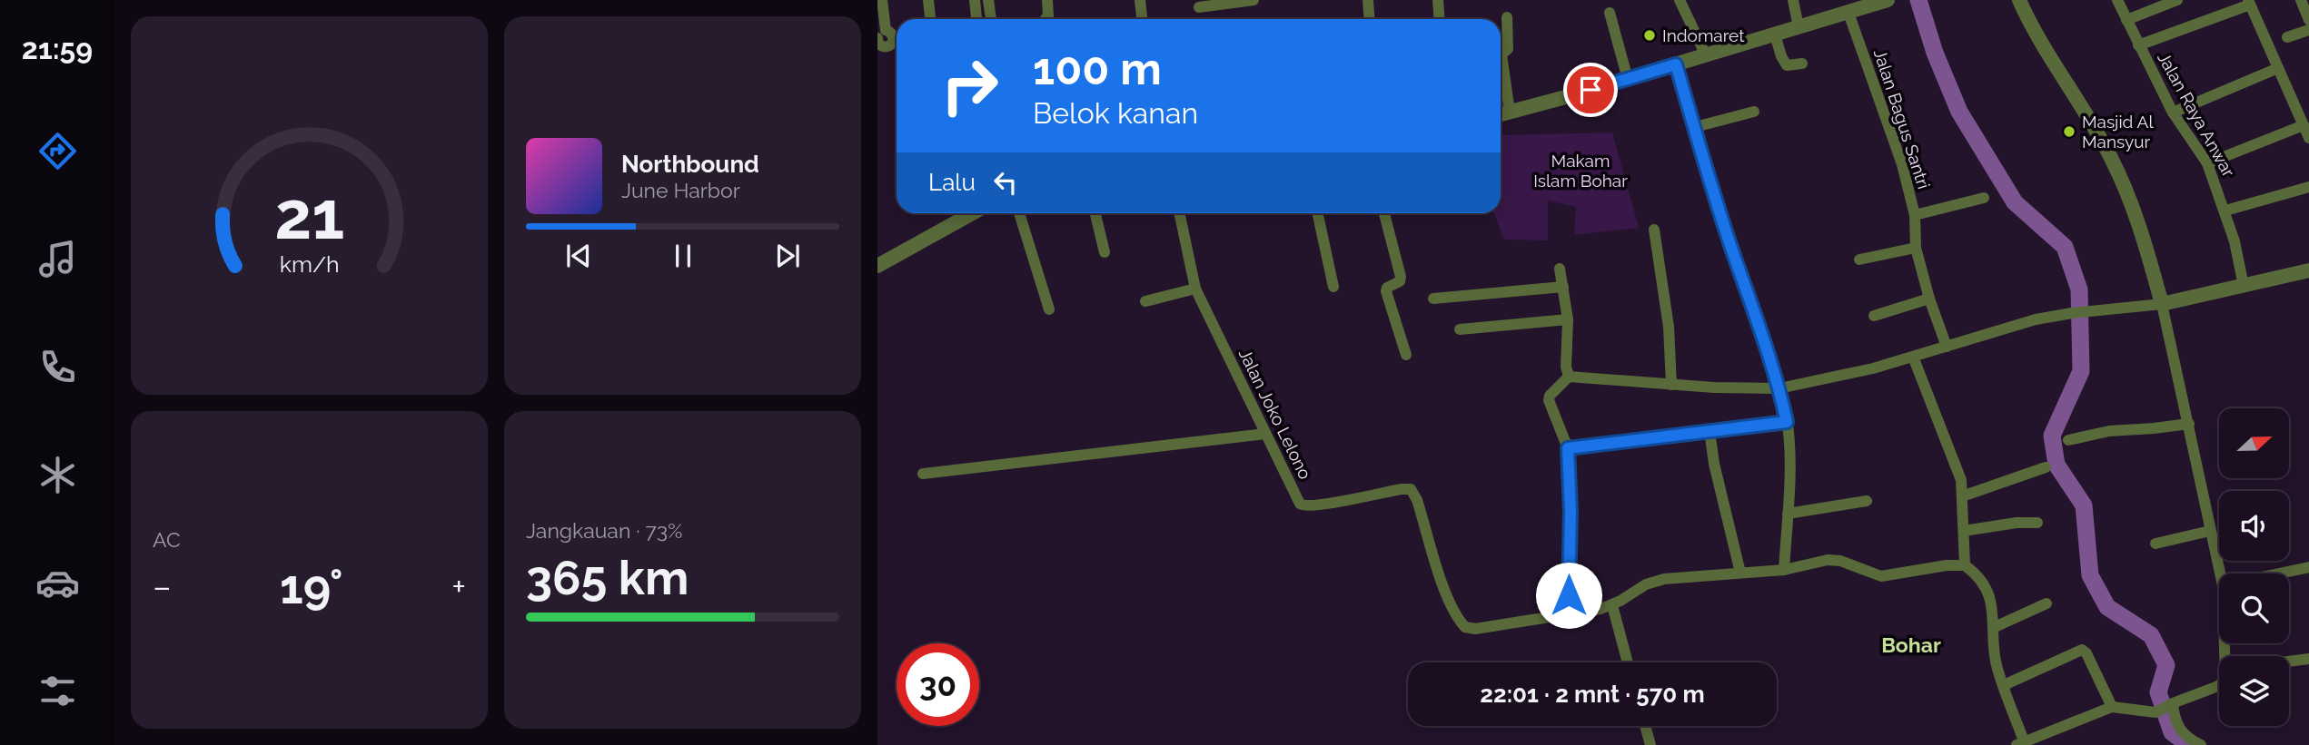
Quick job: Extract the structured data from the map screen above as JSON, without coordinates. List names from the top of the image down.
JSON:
{
  "streets": {
    "street": ["Jalan Raya Anwar", "Jalan Bagus Santri", "Jalan Joko Lelono"]
  },
  "districts": ["Bohar"],
  "parks": ["Makam Islam Bohar"],
  "places": ["Indomaret", "Masjid Al Mansyur"],
  "north": "right",
  "page": {
    "tabs": "21:59",
    "turn": ["100 m", "Belok kanan"],
    "song": ["Northbound", "June Harbor"],
    "then": "Lalu",
    "tile": [
      "AC",
      ["Jangkauan · 73%", "365 km"]
    ],
    "heat": ["−", "19°", "+"],
    "limit": "30",
    "trip": "22:01 · 2 mnt · 570 m",
    "gauge": ["21", "km/h"]
  }
}
